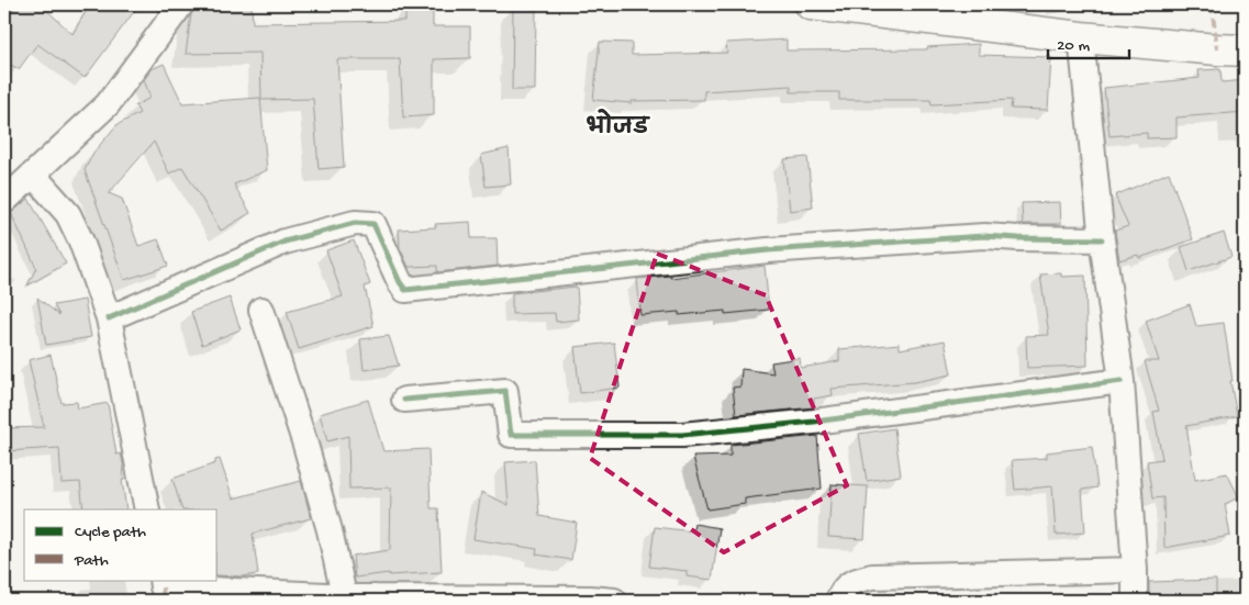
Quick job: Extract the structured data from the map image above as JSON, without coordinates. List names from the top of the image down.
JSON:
{
  "districts": ["भोजड"],
  "legend": ["Cycle path", "Path"],
  "scale_bar": "20 m"
}
